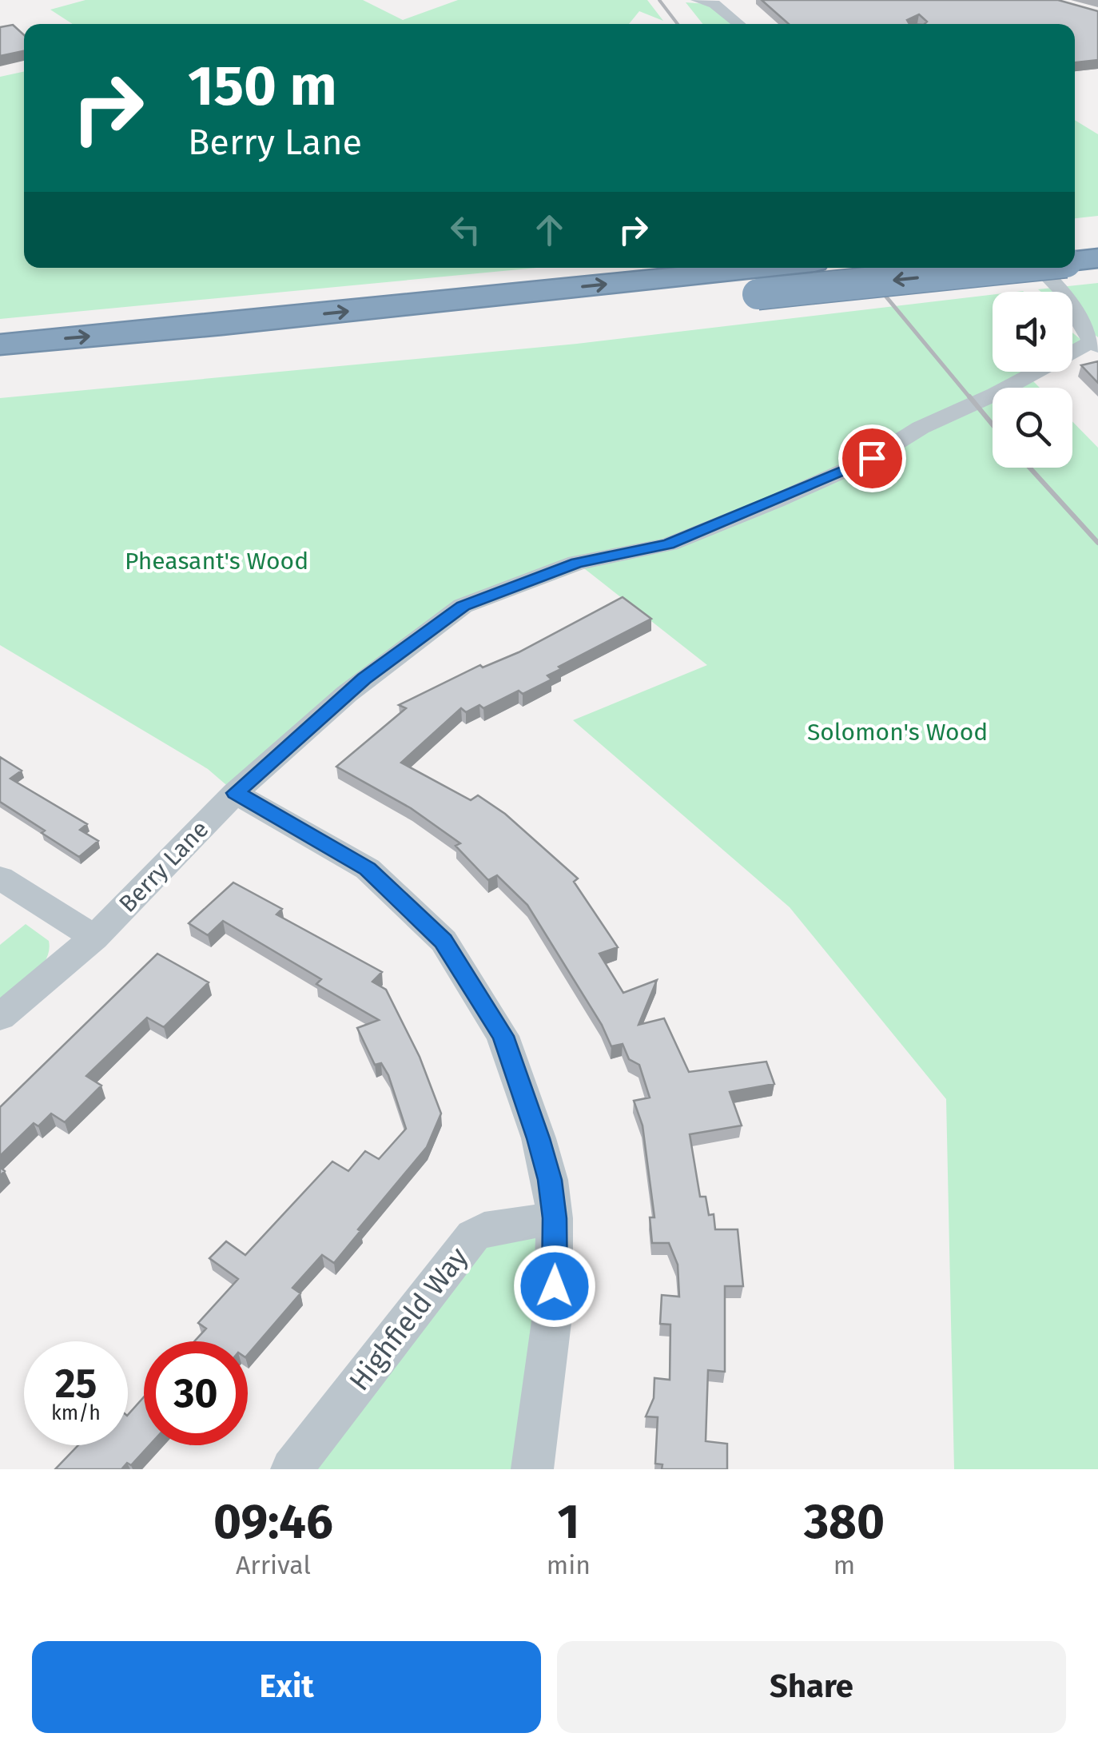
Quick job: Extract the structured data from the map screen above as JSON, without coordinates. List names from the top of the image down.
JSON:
{
  "streets": {
    "street": ["Berry Lane", "Highfield Way"]
  },
  "parks": ["Pheasant's Wood", "Solomon's Wood"],
  "page": {
    "turn": ["150 m", "Berry Lane"],
    "speed": "25 km/h",
    "limit": "30",
    "eta": [
      "09:46",
      "Arrival",
      "1",
      "min",
      "380",
      "m"
    ],
    "buttons": ["Exit", "Share"]
  }
}
